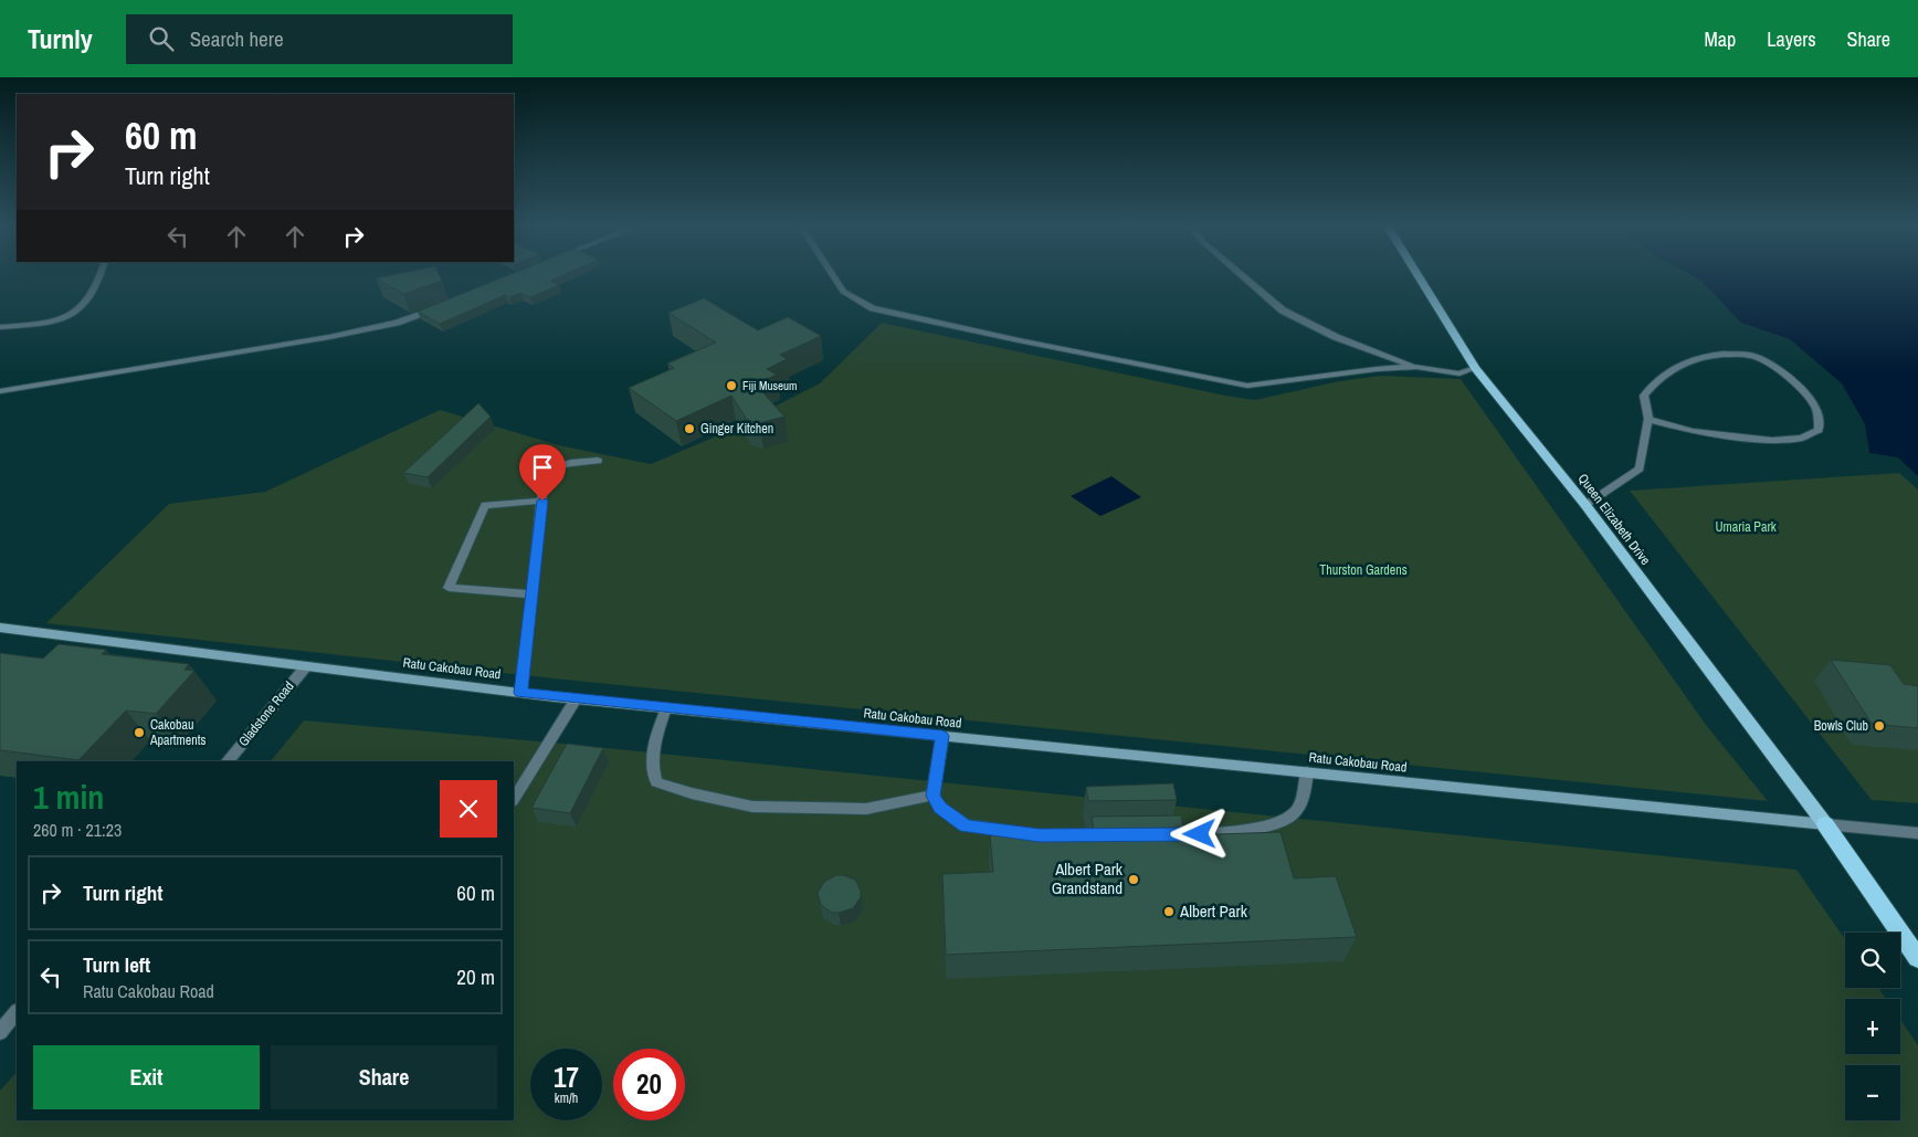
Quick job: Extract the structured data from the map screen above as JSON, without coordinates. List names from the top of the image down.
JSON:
{
  "streets": {
    "main road": ["Queen Elizabeth Drive", "Ratu Cakobau Road"],
    "street": ["Gladstone Road"]
  },
  "crossings": [
    ["Queen Elizabeth Drive", "Ratu Cakobau Road"],
    ["Ratu Cakobau Road", "Gladstone Road"]
  ],
  "parks": ["Umaria Park", "Thurston Gardens"],
  "places": [
    "Fiji Museum",
    "Ginger Kitchen",
    "Bowls Club",
    "Cakobau Apartments",
    "Albert Park Grandstand",
    "Albert Park"
  ],
  "page": {
    "header": "Turnly",
    "search": "Search here",
    "nav": ["Map", "Layers", "Share"],
    "turn": ["60 m", "Turn right"],
    "heading": ["1 min", "260 m · 21:23"],
    "list": [
      {
        "name": "Turn right",
        "value": "60 m"
      },
      {
        "name": "Turn left",
        "note": "Ratu Cakobau Road",
        "value": "20 m"
      }
    ],
    "map_buttons": ["+", "−"],
    "buttons": ["Exit", "Share"],
    "speed": "17 km/h",
    "limit": "20"
  }
}
